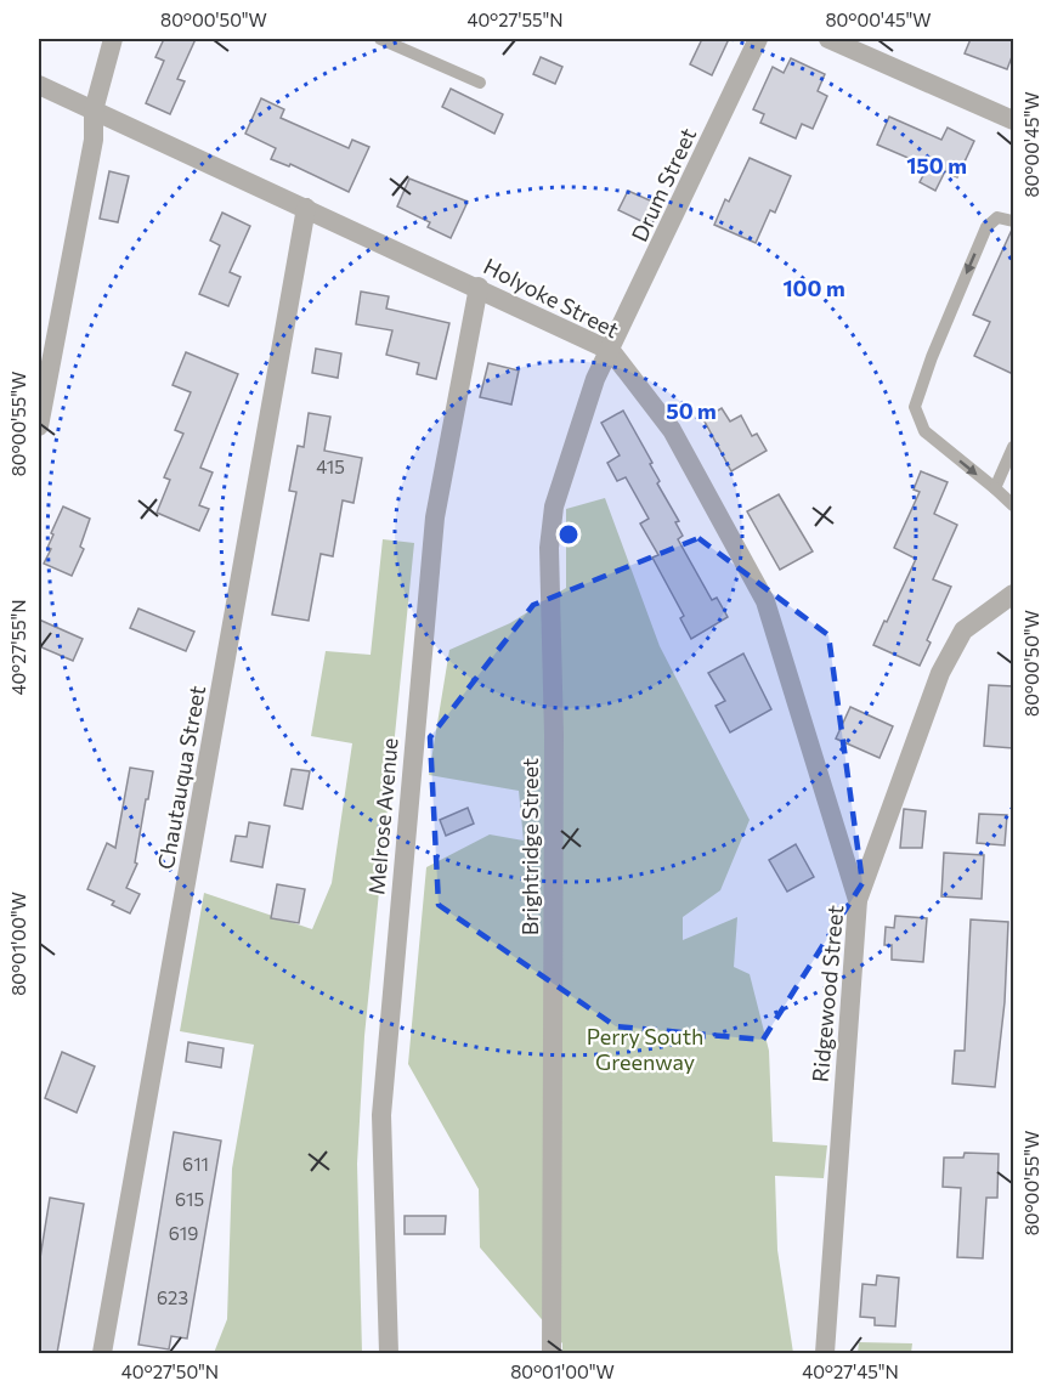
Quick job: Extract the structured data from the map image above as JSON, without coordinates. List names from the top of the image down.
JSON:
{
  "streets": {
    "street": [
      "Drum Street",
      "Holyoke Street",
      "Chautauqua Street",
      "Melrose Avenue",
      "Brightridge Street",
      "Ridgewood Street"
    ]
  },
  "crossings": [
    ["Drum Street", "Holyoke Street"],
    ["Drum Street", "Brightridge Street"],
    ["Holyoke Street", "Chautauqua Street"],
    ["Holyoke Street", "Melrose Avenue"],
    ["Holyoke Street", "Brightridge Street"],
    ["Holyoke Street", "Ridgewood Street"]
  ],
  "parks": ["Perry South Greenway"],
  "house_numbers": [
    "415",
    "611",
    "615",
    "619",
    "623"
  ],
  "coordinates": [
    "80°00'50\"W",
    "40°27'55\"N",
    "80°00'45\"W",
    "80°00'55\"W",
    "80°01'00\"W",
    "40°27'50\"N",
    "40°27'45\"N"
  ],
  "rings": ["150 m", "100 m", "50 m"]
}
